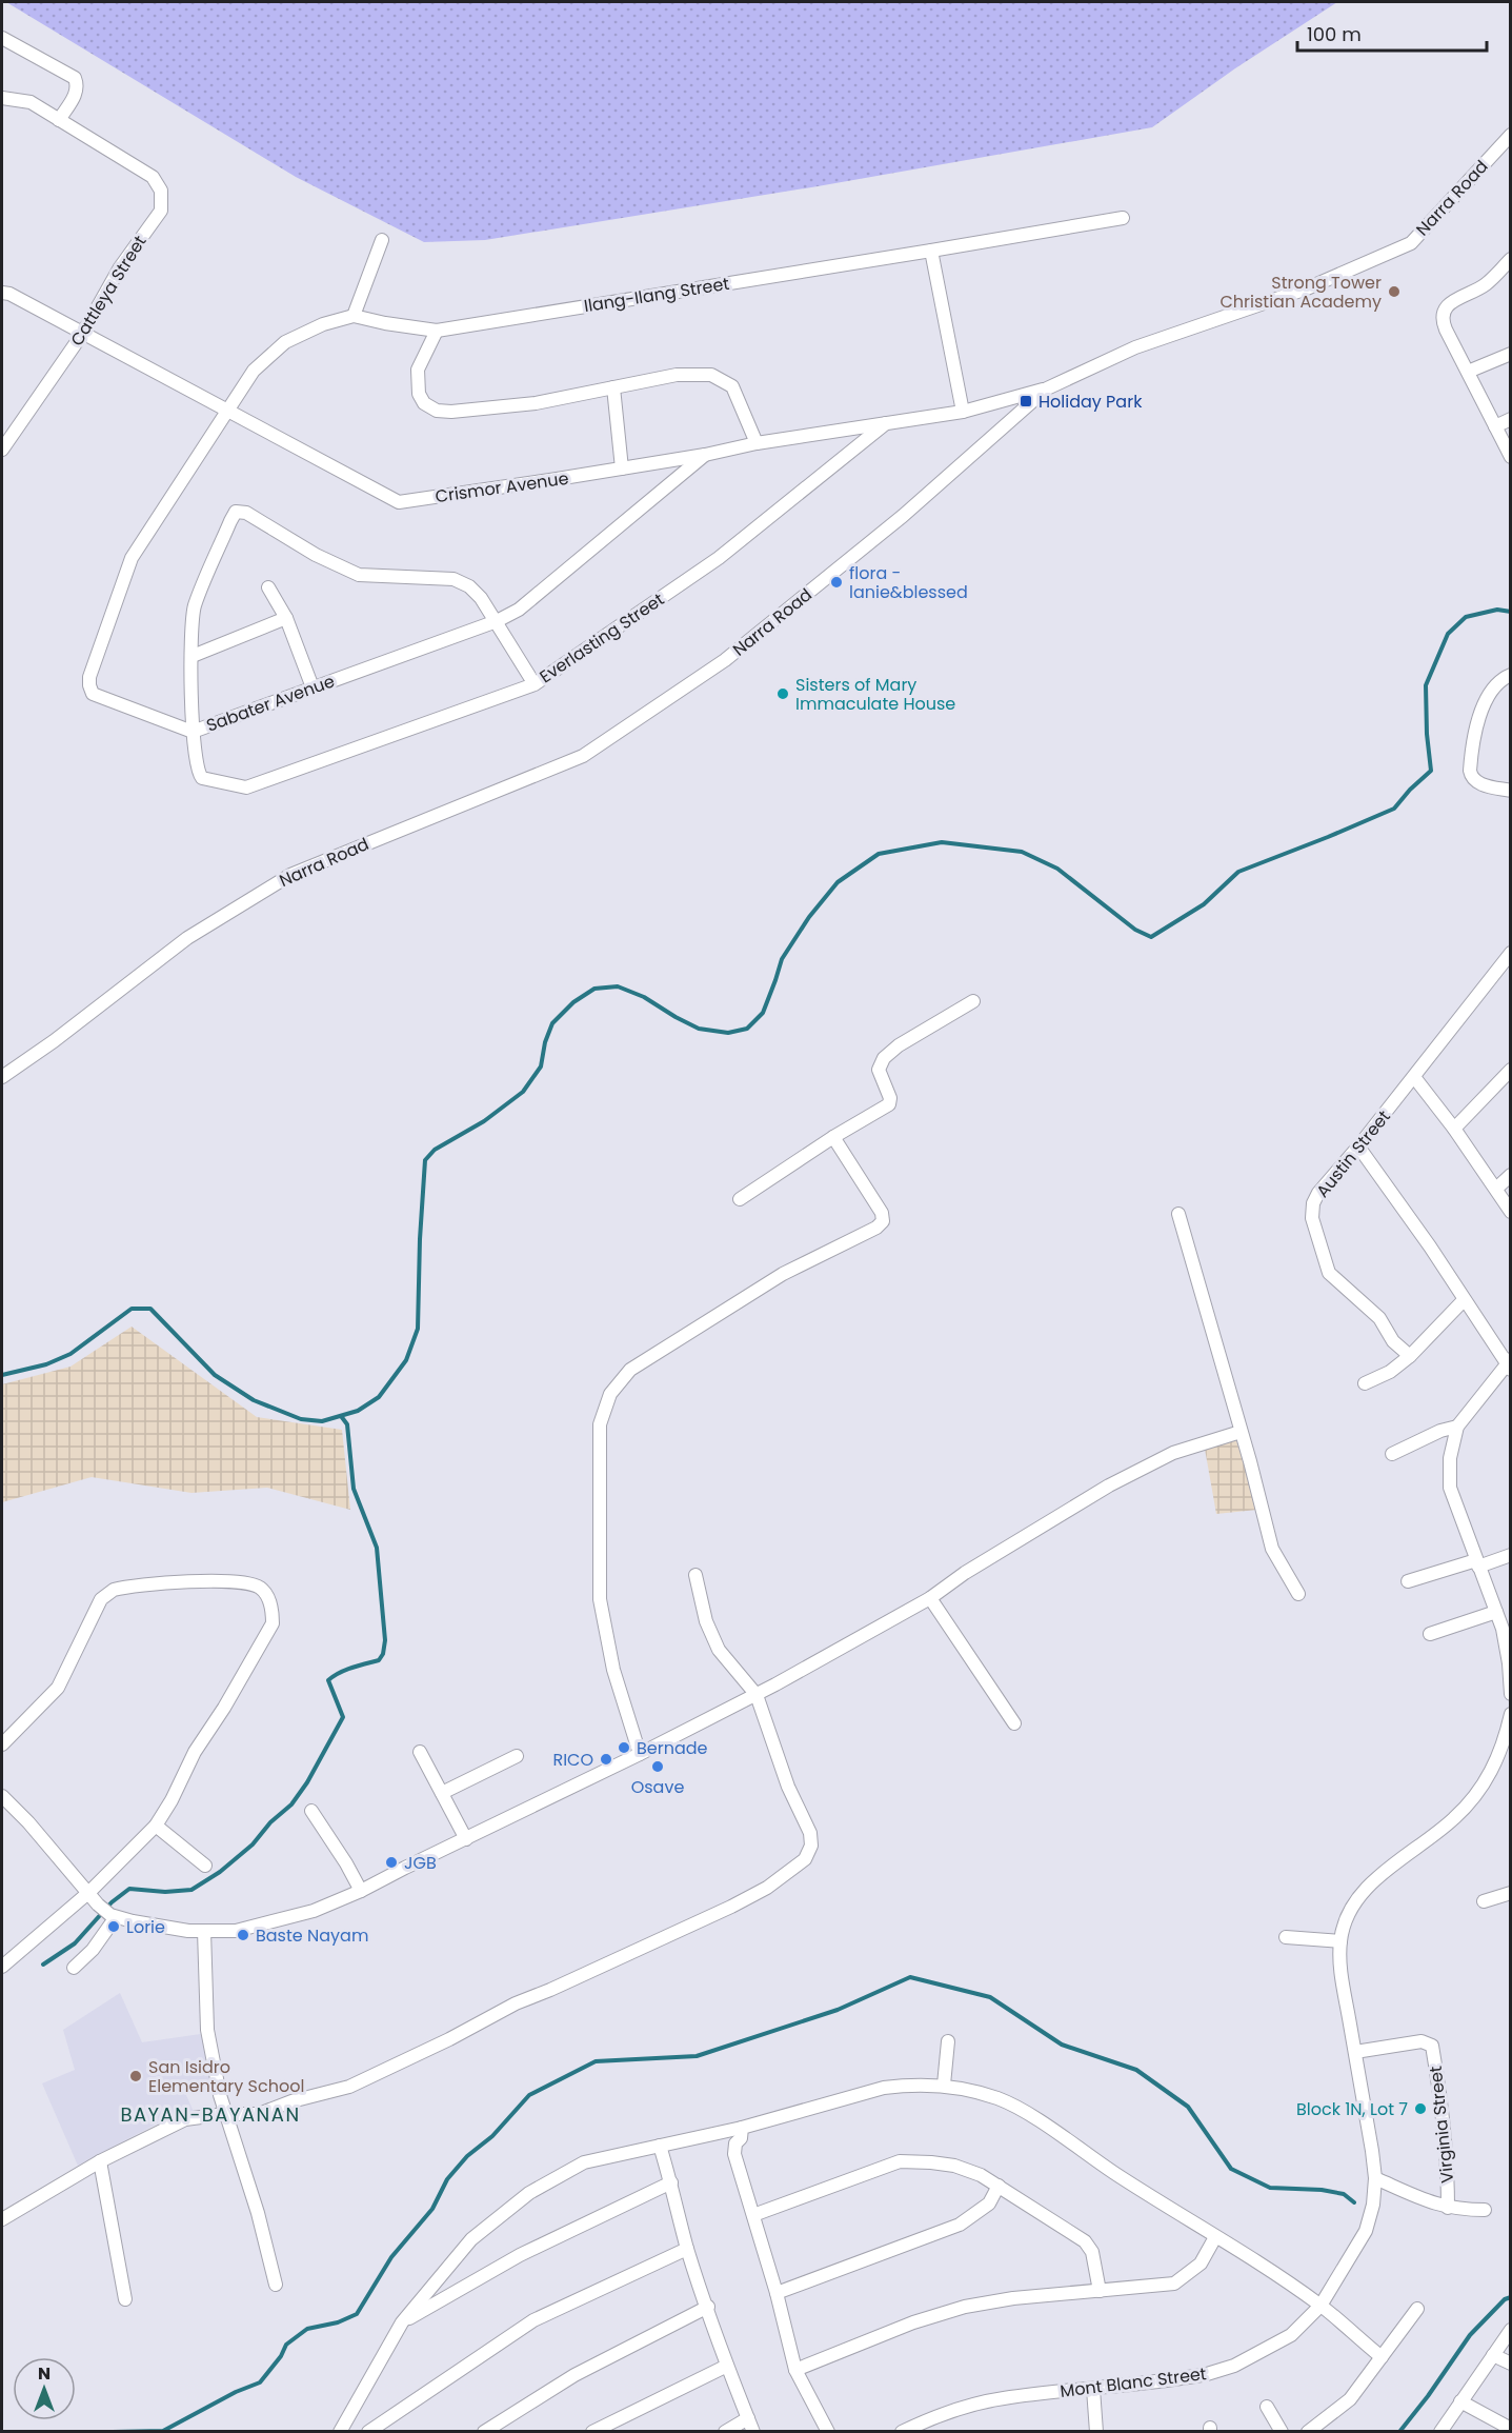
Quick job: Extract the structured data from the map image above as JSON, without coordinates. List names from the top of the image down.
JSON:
{
  "streets": {
    "street": [
      "Narra Road",
      "Cattleya Street",
      "Ilang-Ilang Street",
      "Crismor Avenue",
      "Everlasting Street",
      "Sabater Avenue",
      "Austin Street",
      "Virginia Street",
      "Mont Blanc Street"
    ]
  },
  "crossings": [
    ["Narra Road", "Crismor Avenue"],
    ["Cattleya Street", "Crismor Avenue"],
    ["Ilang-Ilang Street", "Crismor Avenue"],
    ["Ilang-Ilang Street", "Sabater Avenue"],
    ["Crismor Avenue", "Everlasting Street"],
    ["Crismor Avenue", "Sabater Avenue"],
    ["Everlasting Street", "Sabater Avenue"],
    ["Virginia Street", "Mont Blanc Street"]
  ],
  "districts": ["BAYAN-BAYANAN"],
  "places": {
    "other": [
      "Strong Tower Christian Academy",
      "flora - lanie&blessed",
      "Sisters of Mary Immaculate House",
      "Bernade",
      "RICO",
      "Osave",
      "JGB",
      "Lorie",
      "Baste Nayam",
      "San Isidro Elementary School",
      "Block 1N, Lot 7"
    ],
    "transit": ["Holiday Park"]
  },
  "scale_bar": "100 m",
  "north": "top"
}
